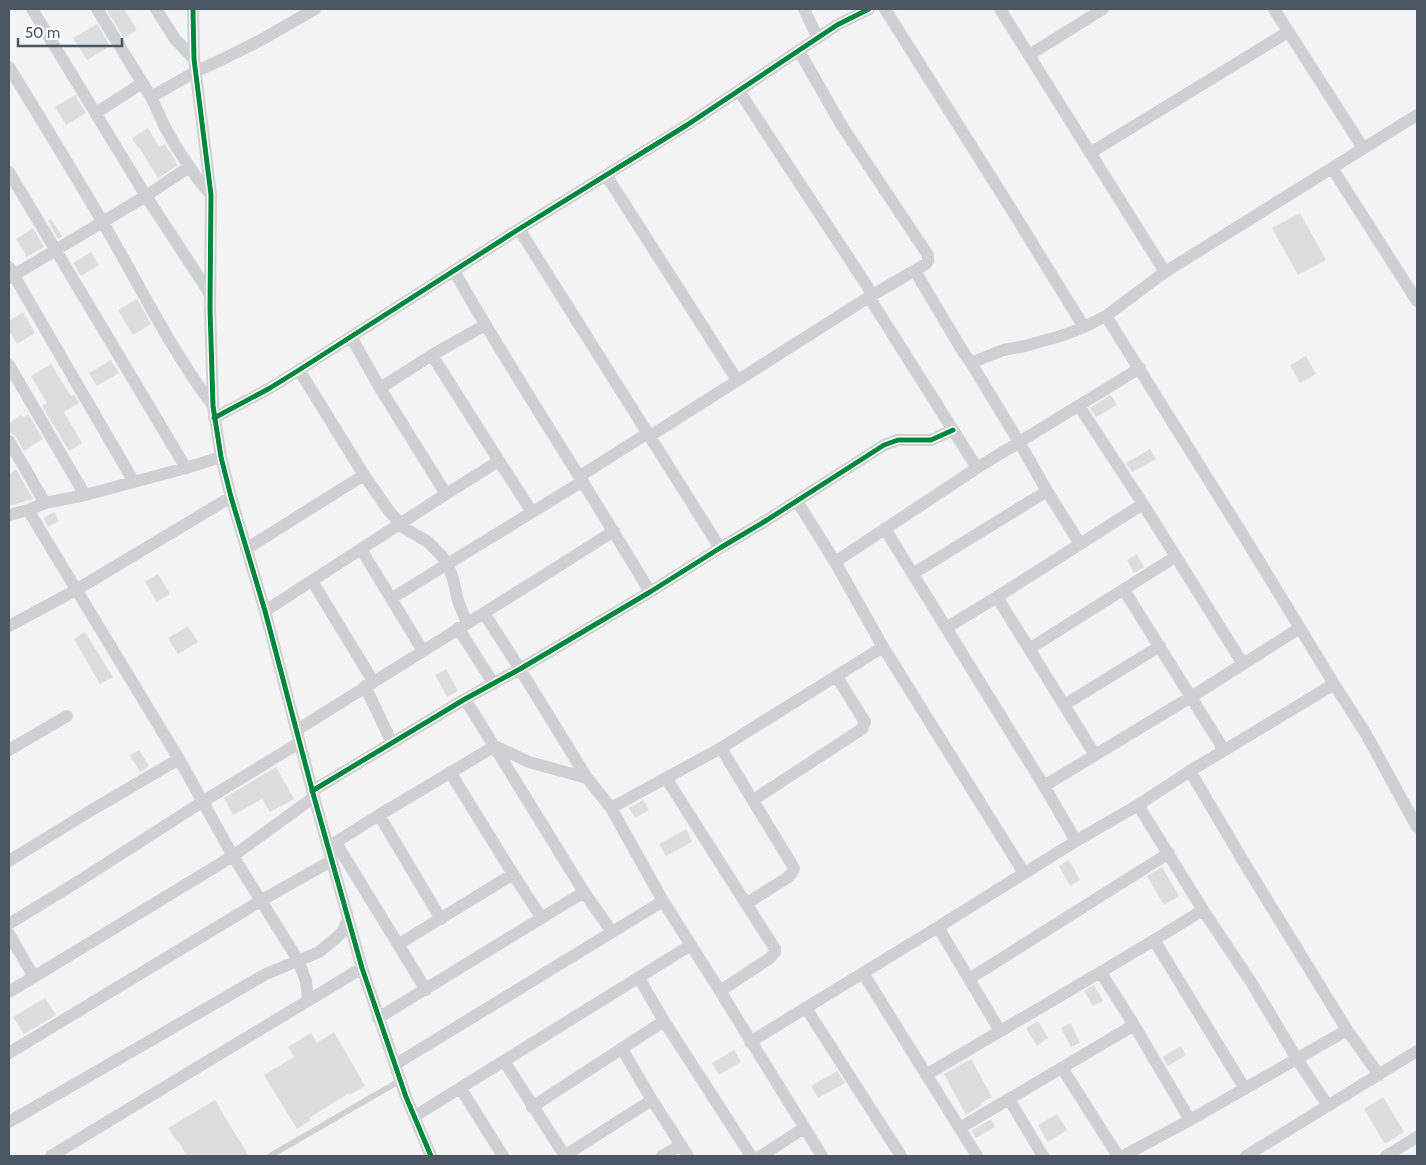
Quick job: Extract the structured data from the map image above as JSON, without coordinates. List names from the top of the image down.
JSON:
{
  "scale_bar": "50 m"
}
